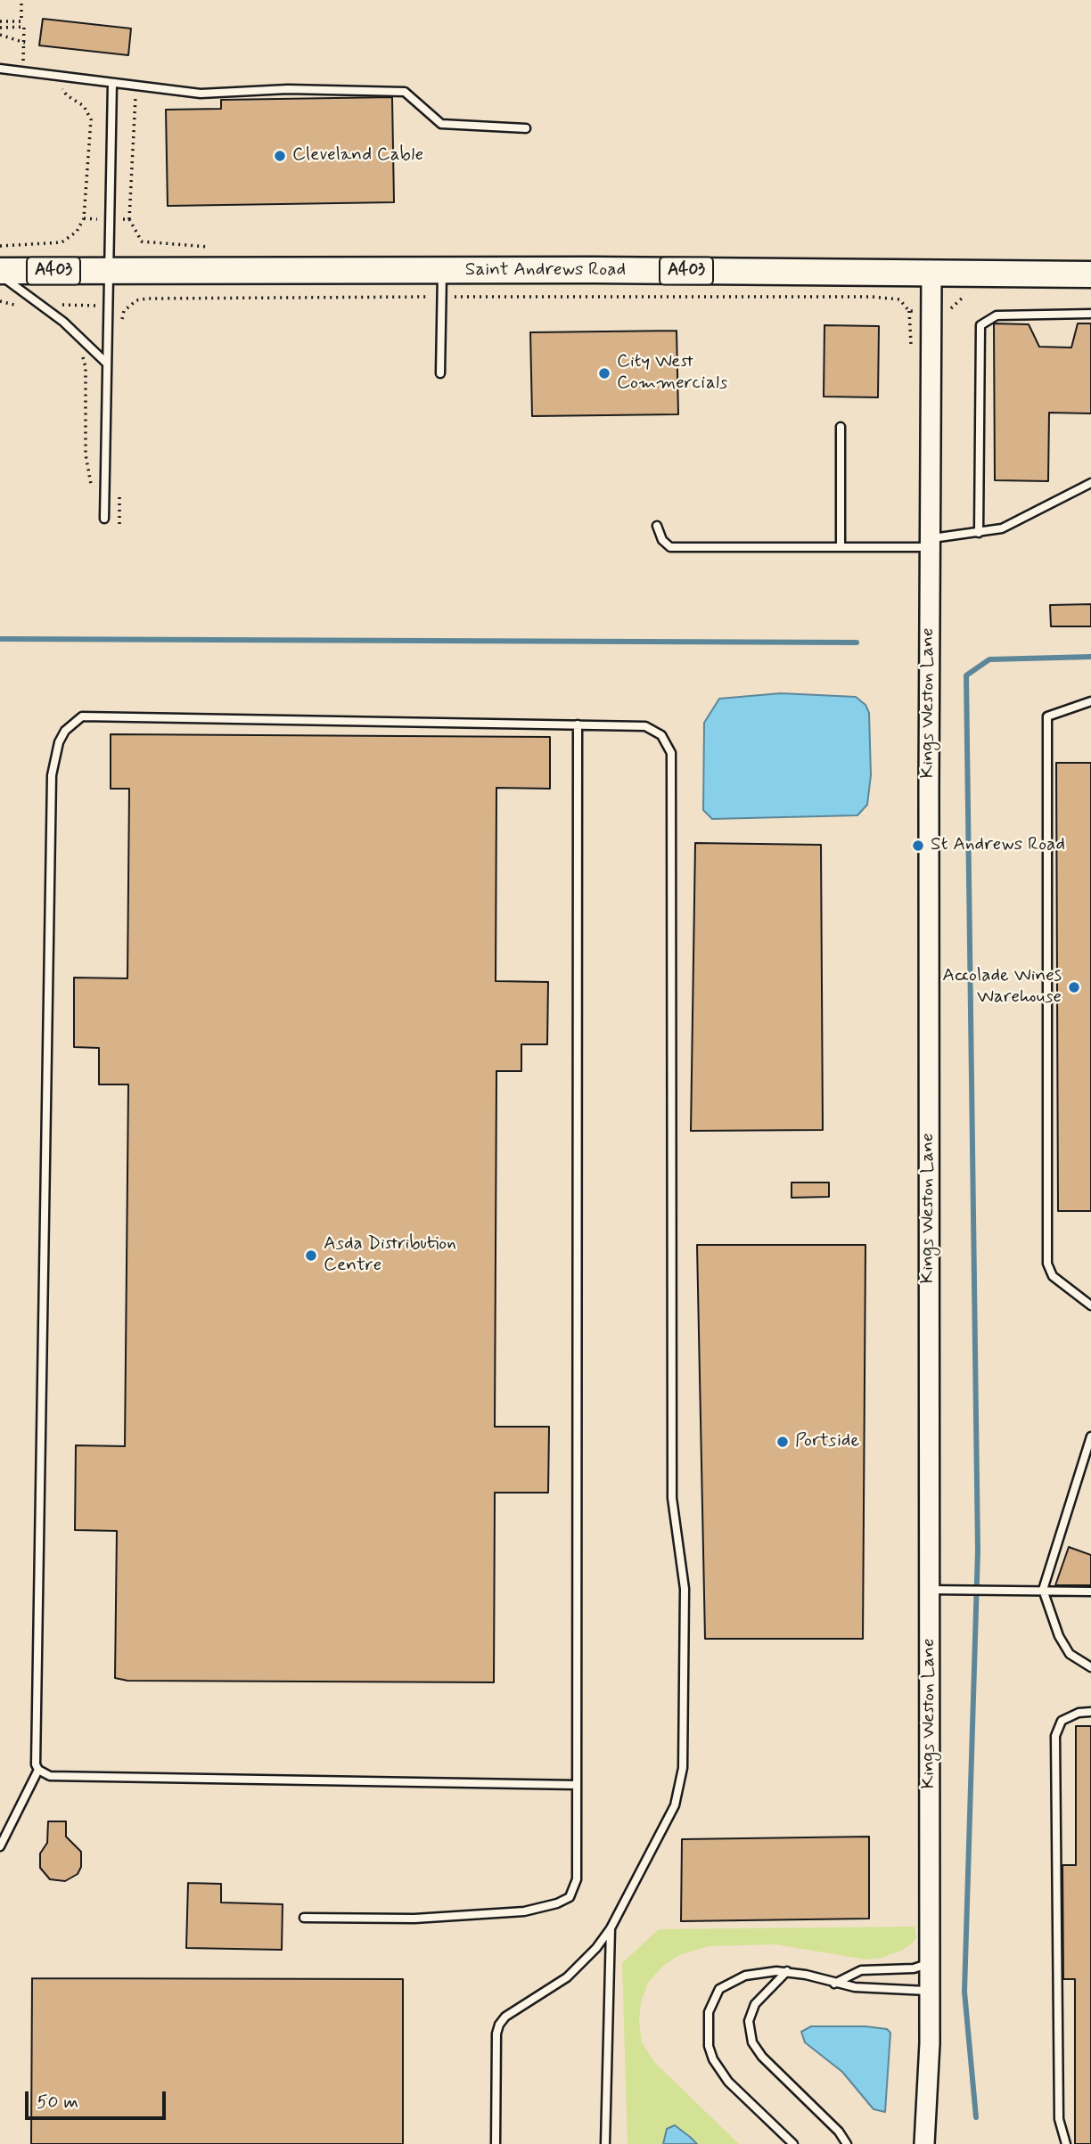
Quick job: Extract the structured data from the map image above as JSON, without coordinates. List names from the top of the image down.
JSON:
{
  "streets": {
    "highway": ["A403", "Saint Andrews Road"],
    "street": ["Kings Weston Lane"]
  },
  "crossings": [
    ["Saint Andrews Road", "Kings Weston Lane"]
  ],
  "places": [
    "Cleveland Cable",
    "City West Commercials",
    "St Andrews Road",
    "Accolade Wines Warehouse",
    "Asda Distribution Centre",
    "Portside"
  ],
  "scale_bar": "50 m"
}
